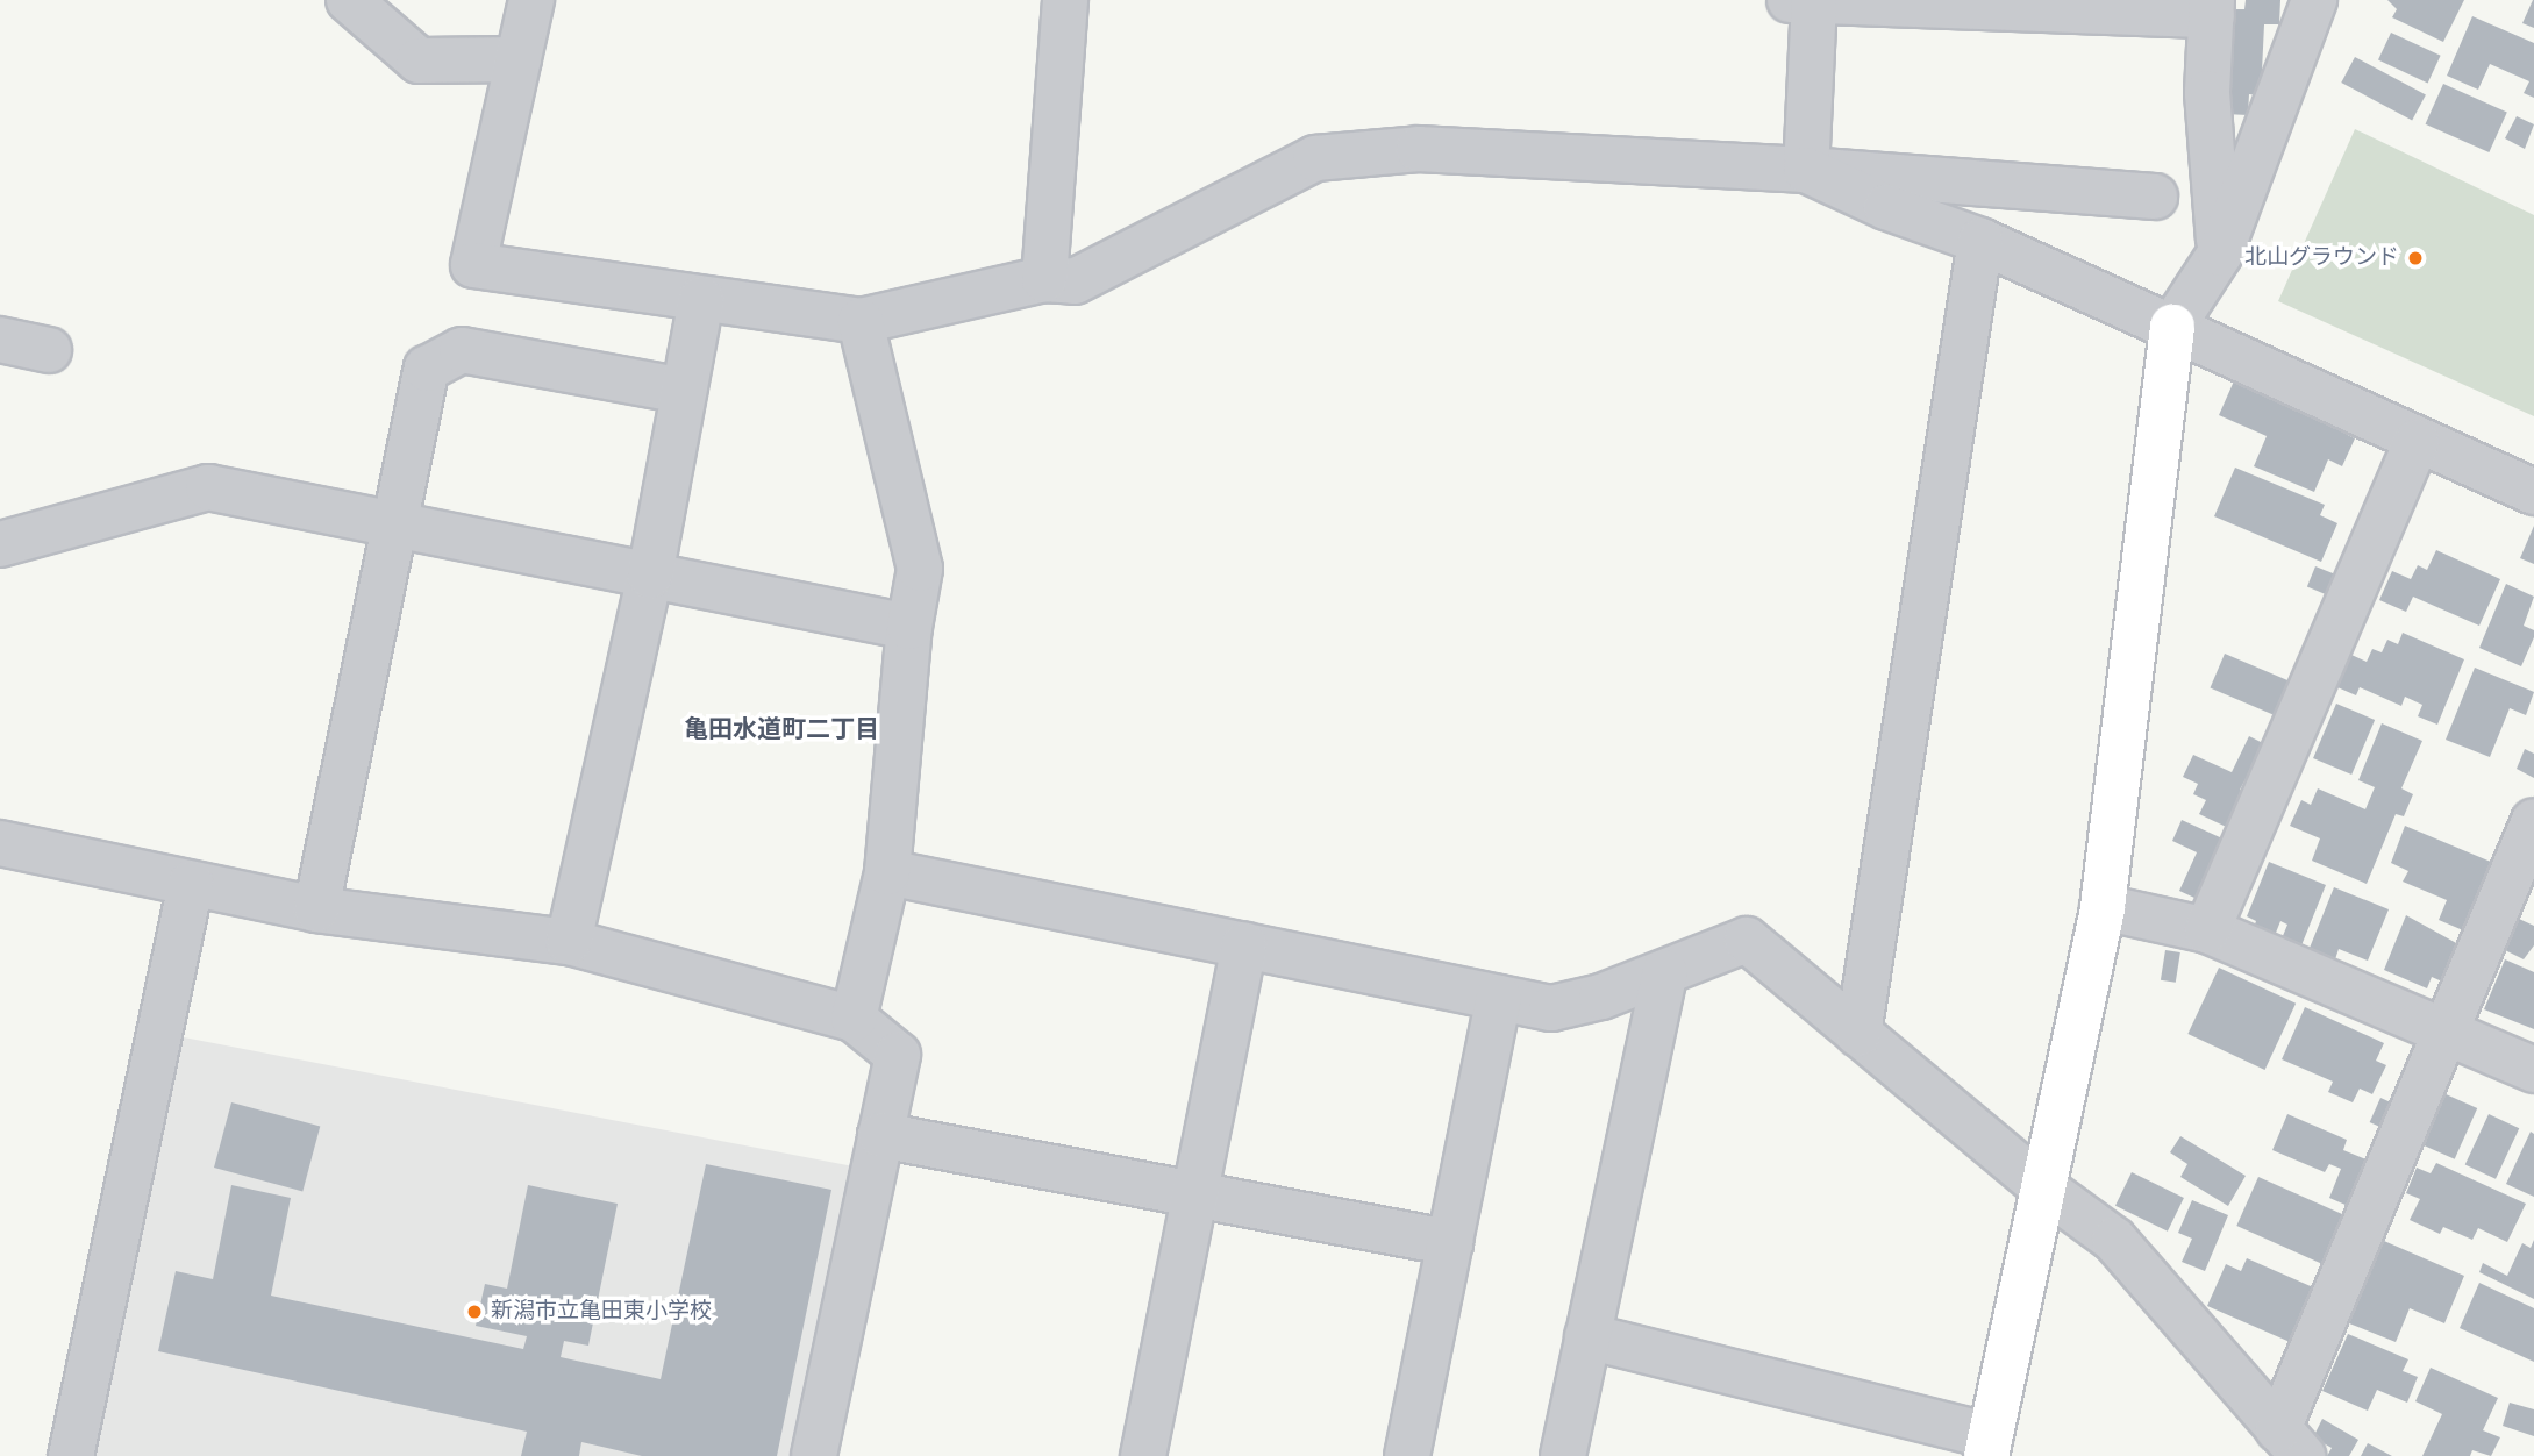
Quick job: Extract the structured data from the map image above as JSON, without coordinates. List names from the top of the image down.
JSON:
{
  "districts": ["亀田水道町二丁目"],
  "places": ["北山グラウンド", "新潟市立亀田東小学校"]
}
